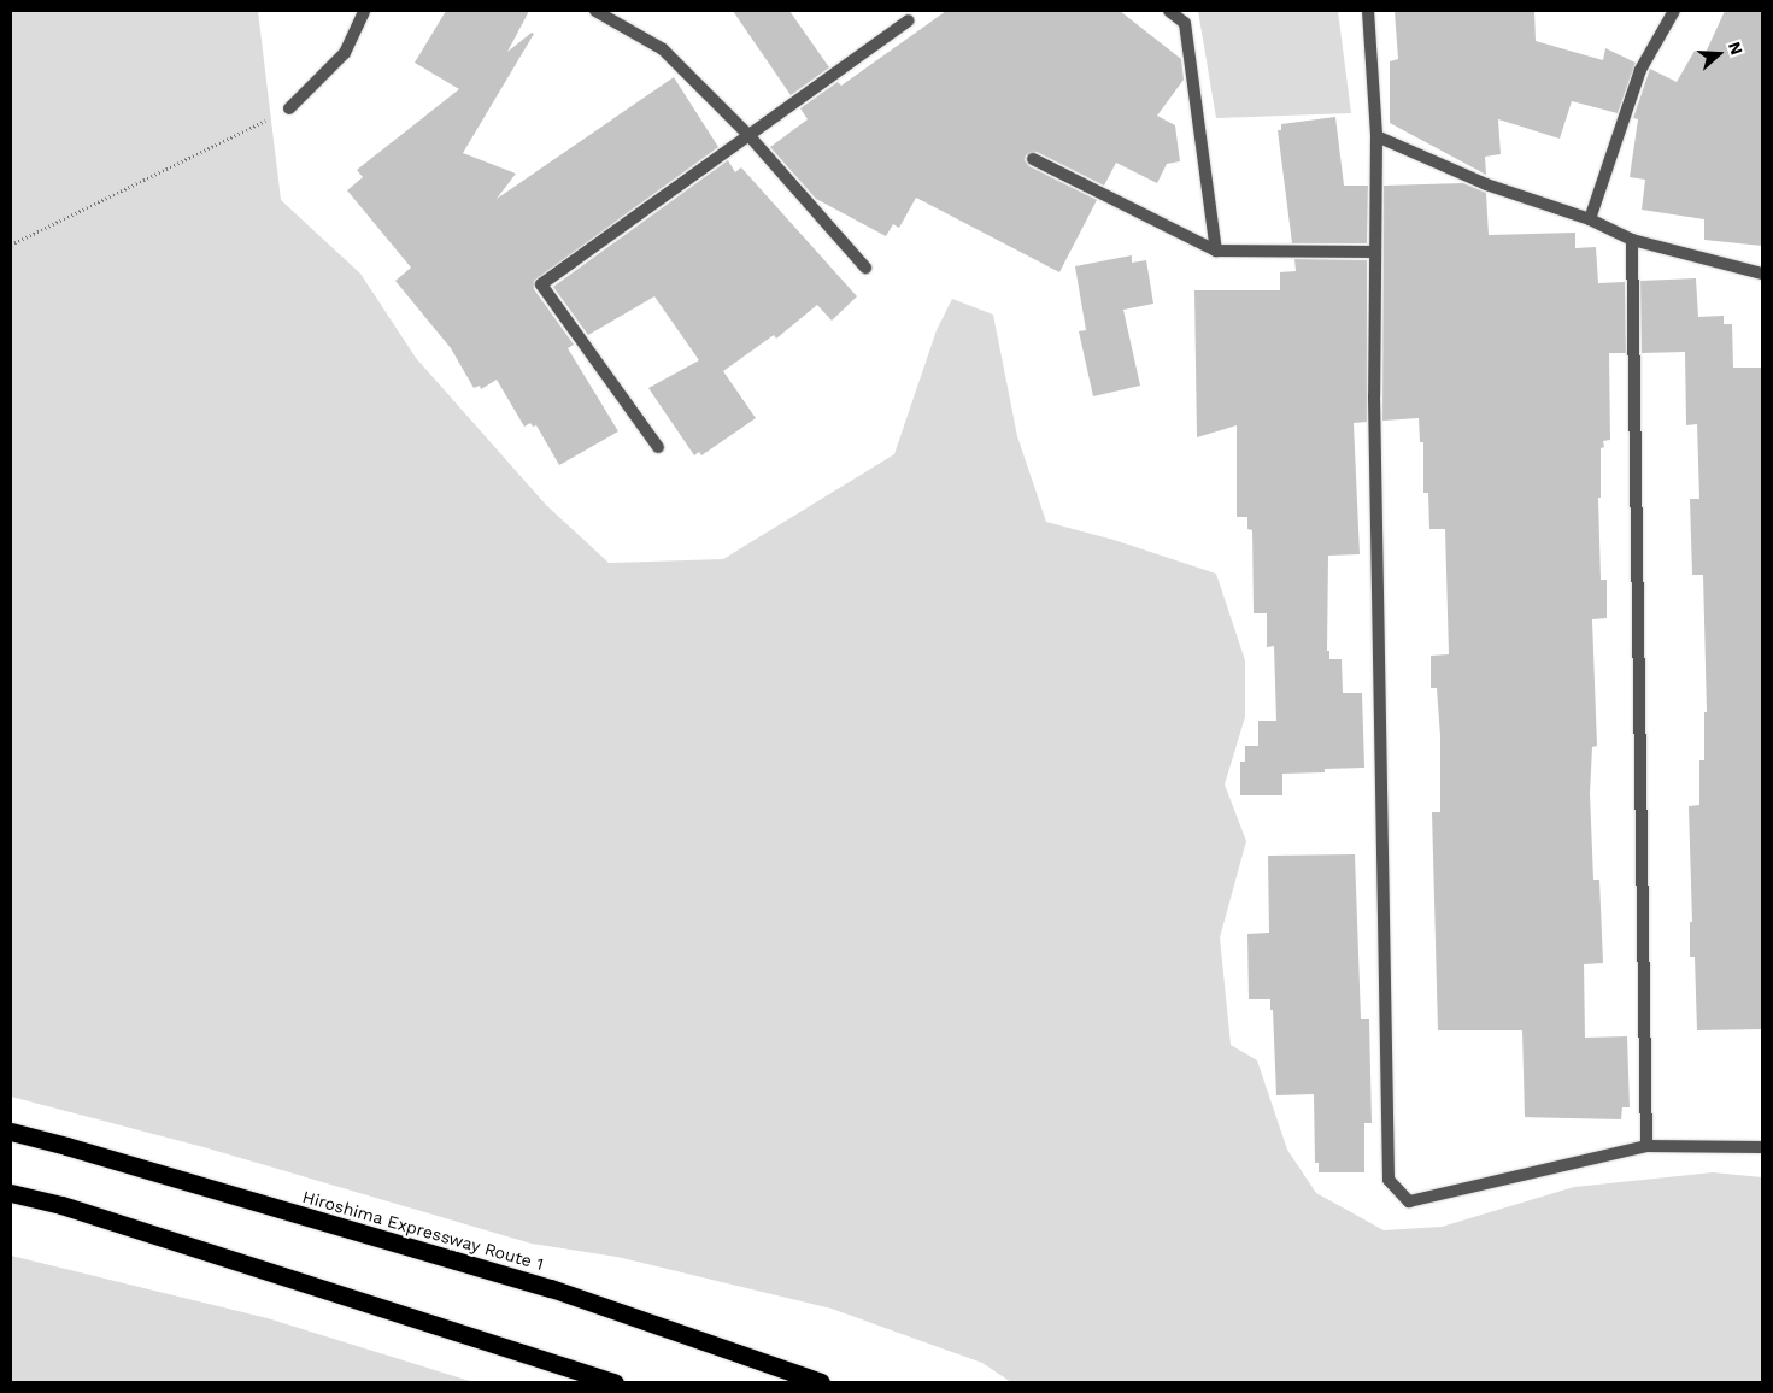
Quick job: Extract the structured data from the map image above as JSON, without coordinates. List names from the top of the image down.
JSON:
{
  "streets": {
    "highway": ["Hiroshima Expressway Route 1"]
  },
  "north": "right"
}
